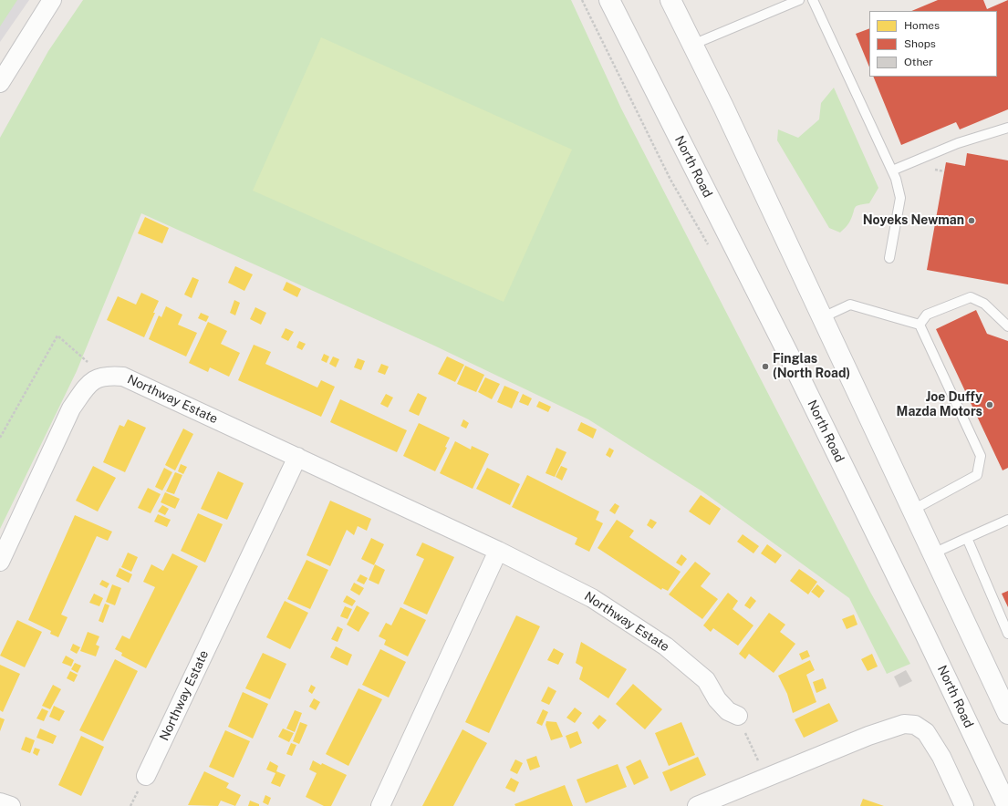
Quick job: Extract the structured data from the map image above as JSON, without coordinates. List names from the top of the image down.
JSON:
{
  "streets": {
    "main road": ["North Road"],
    "street": ["Northway Estate"]
  },
  "places": ["Noyeks Newman", "Finglas (North Road)", "Joe Duffy Mazda Motors"],
  "legend": ["Homes", "Shops", "Other"]
}
